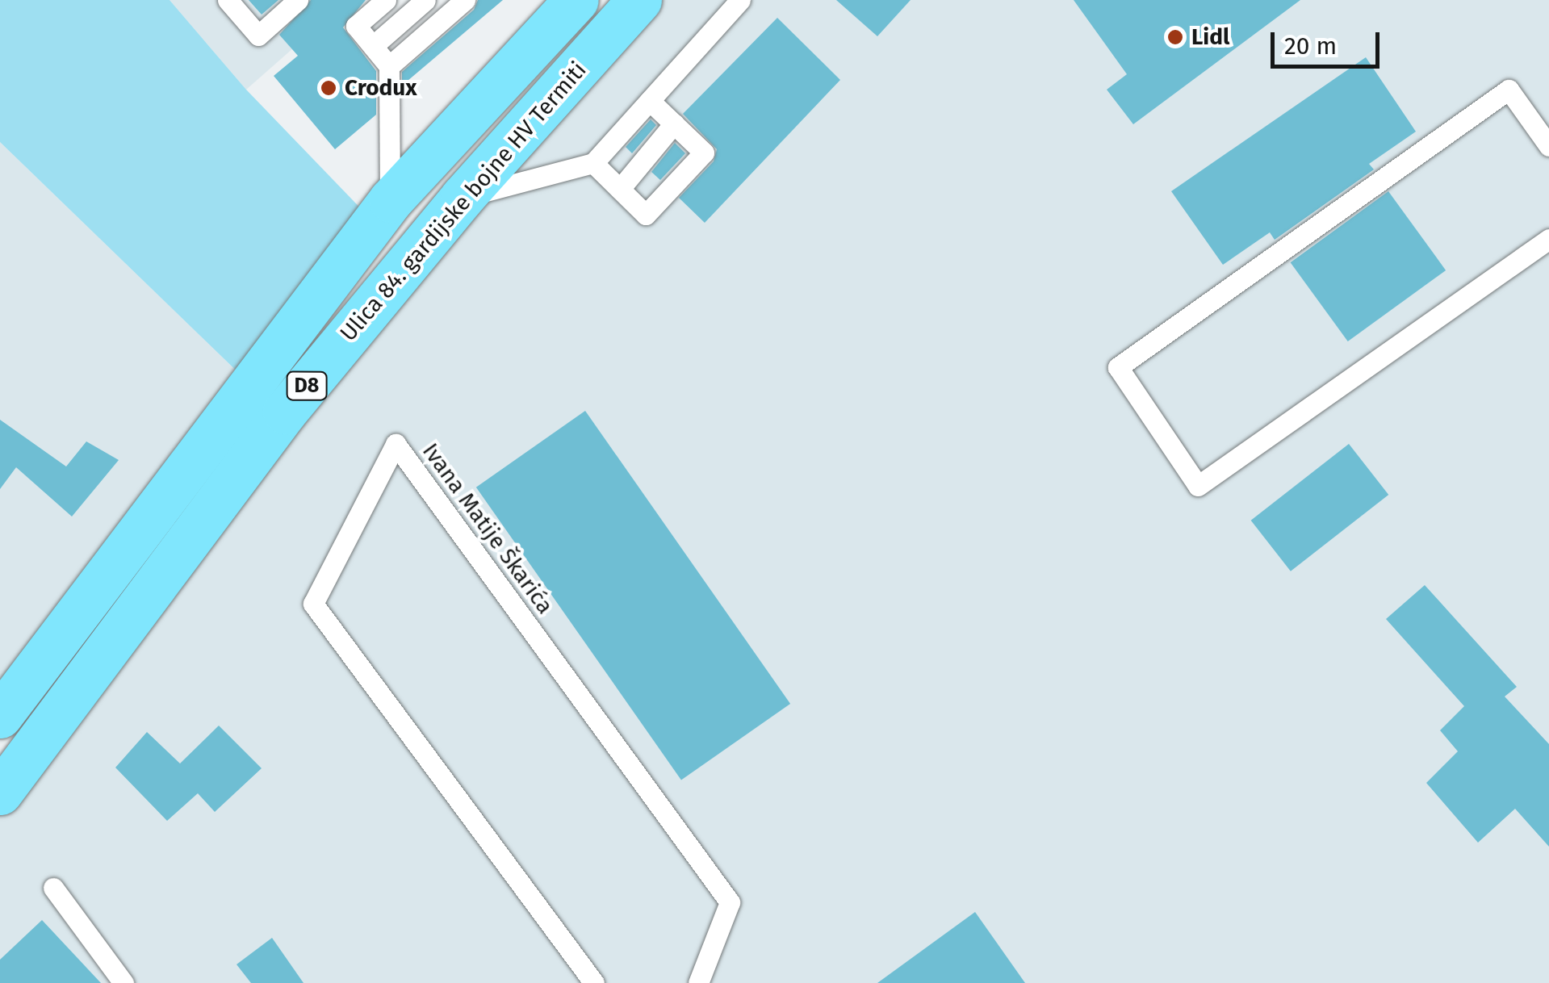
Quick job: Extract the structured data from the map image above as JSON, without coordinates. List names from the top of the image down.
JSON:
{
  "streets": {
    "main road": ["Ulica 84. gardijske bojne HV Termiti", "D8"],
    "lane": ["Ivana Matije Škarića"]
  },
  "places": ["Lidl", "Crodux"],
  "scale_bar": "20 m"
}
